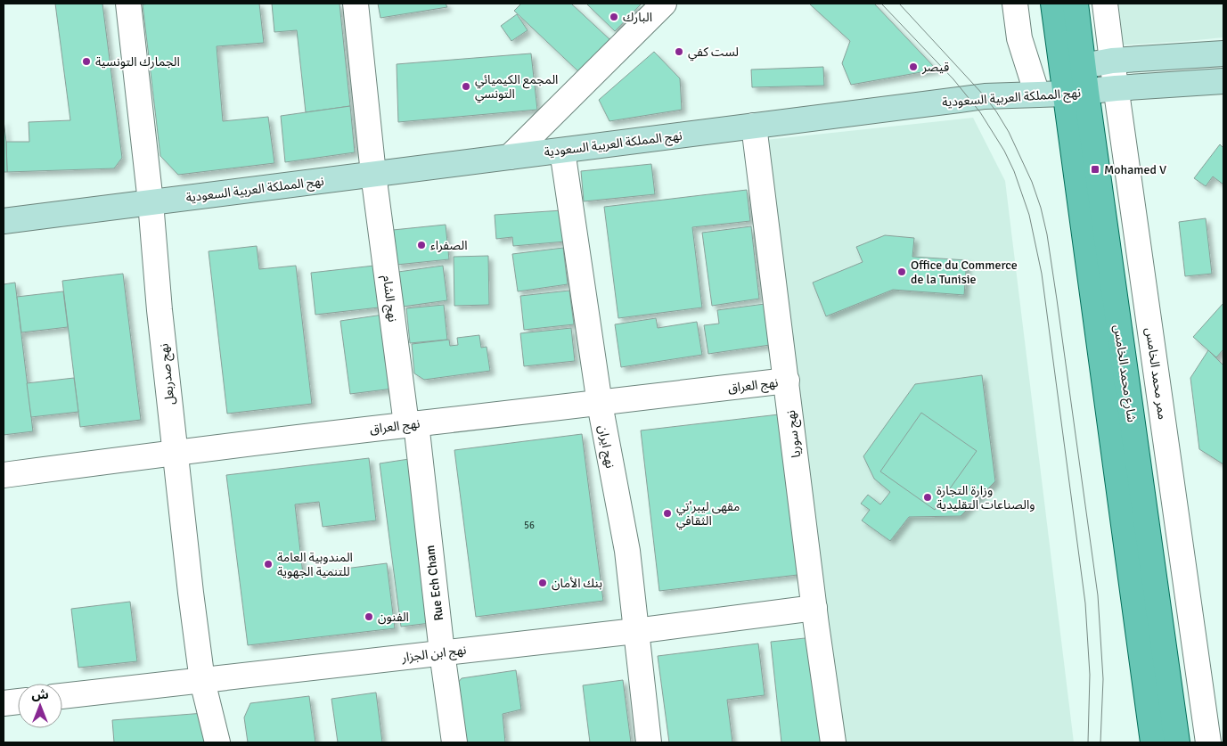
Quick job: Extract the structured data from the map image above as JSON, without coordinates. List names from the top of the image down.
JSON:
{
  "streets": {
    "main road": ["نهج المملكة العربية السعودية", "شارع محمد الخامس"],
    "street": [
      "نهج الشام",
      "ممر محمد الخامس",
      "نهج صدربعل",
      "نهج العراق",
      "نهج سوريا",
      "نهج ايران",
      "Rue Ech Cham",
      "نهج ابن الجزار"
    ]
  },
  "crossings": [
    ["نهج المملكة العربية السعودية", "نهج الشام"],
    ["نهج المملكة العربية السعودية", "شارع محمد الخامس"],
    ["نهج المملكة العربية السعودية", "ممر محمد الخامس"],
    ["نهج المملكة العربية السعودية", "نهج صدربعل"],
    ["نهج المملكة العربية السعودية", "نهج سوريا"],
    ["نهج المملكة العربية السعودية", "نهج ايران"],
    ["نهج الشام", "نهج العراق"],
    ["نهج الشام", "Rue Ech Cham"],
    ["نهج صدربعل", "نهج العراق"],
    ["نهج صدربعل", "نهج ابن الجزار"],
    ["نهج العراق", "نهج سوريا"],
    ["نهج العراق", "نهج ايران"],
    ["نهج العراق", "Rue Ech Cham"],
    ["نهج سوريا", "نهج ابن الجزار"],
    ["نهج ايران", "نهج ابن الجزار"],
    ["Rue Ech Cham", "نهج ابن الجزار"]
  ],
  "places": {
    "other": [
      "البارك",
      "لست كفي",
      "الجمارك التونسية",
      "قيصر",
      "المجمع الكيميائي التونسي",
      "الصفراء",
      "Office du Commerce de la Tunisie",
      "وزارة التجارة والصناعات التقليدية",
      "مقهى ليبر'تي الثقافي",
      "المندوبية العامة للتنمية الجهوية",
      "بنك الأمان",
      "الفنون"
    ],
    "transit": ["Mohamed V"]
  },
  "house_numbers": ["56"],
  "north": "top"
}
